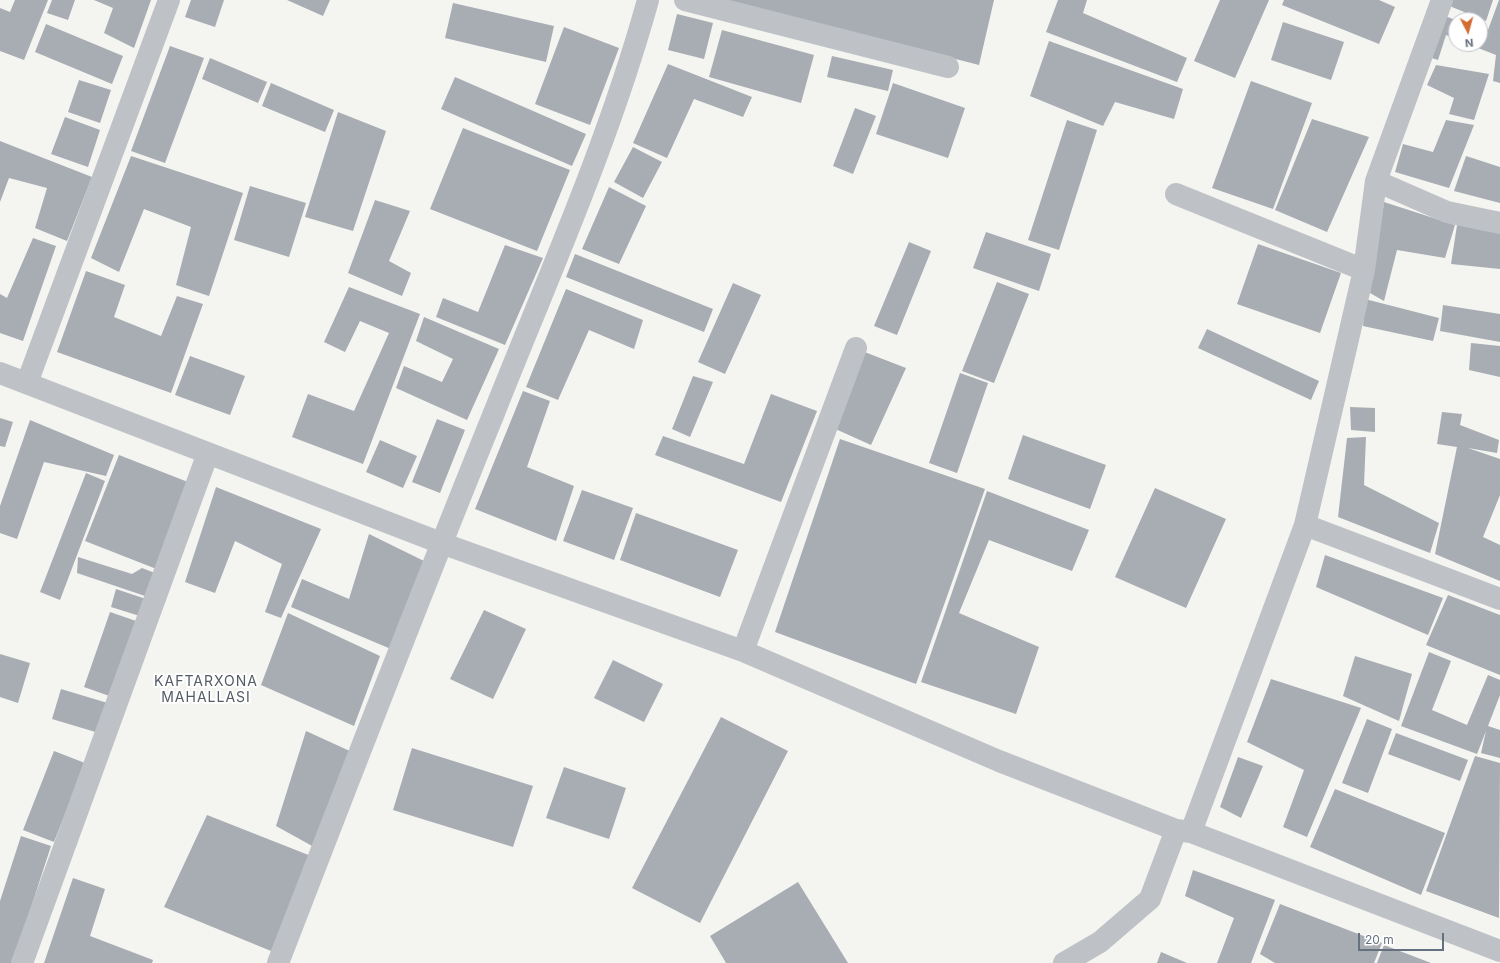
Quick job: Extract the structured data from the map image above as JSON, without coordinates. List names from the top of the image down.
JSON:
{
  "districts": ["KAFTARXONA MAHALLASI"],
  "scale_bar": "20 m",
  "north": "bottom"
}
